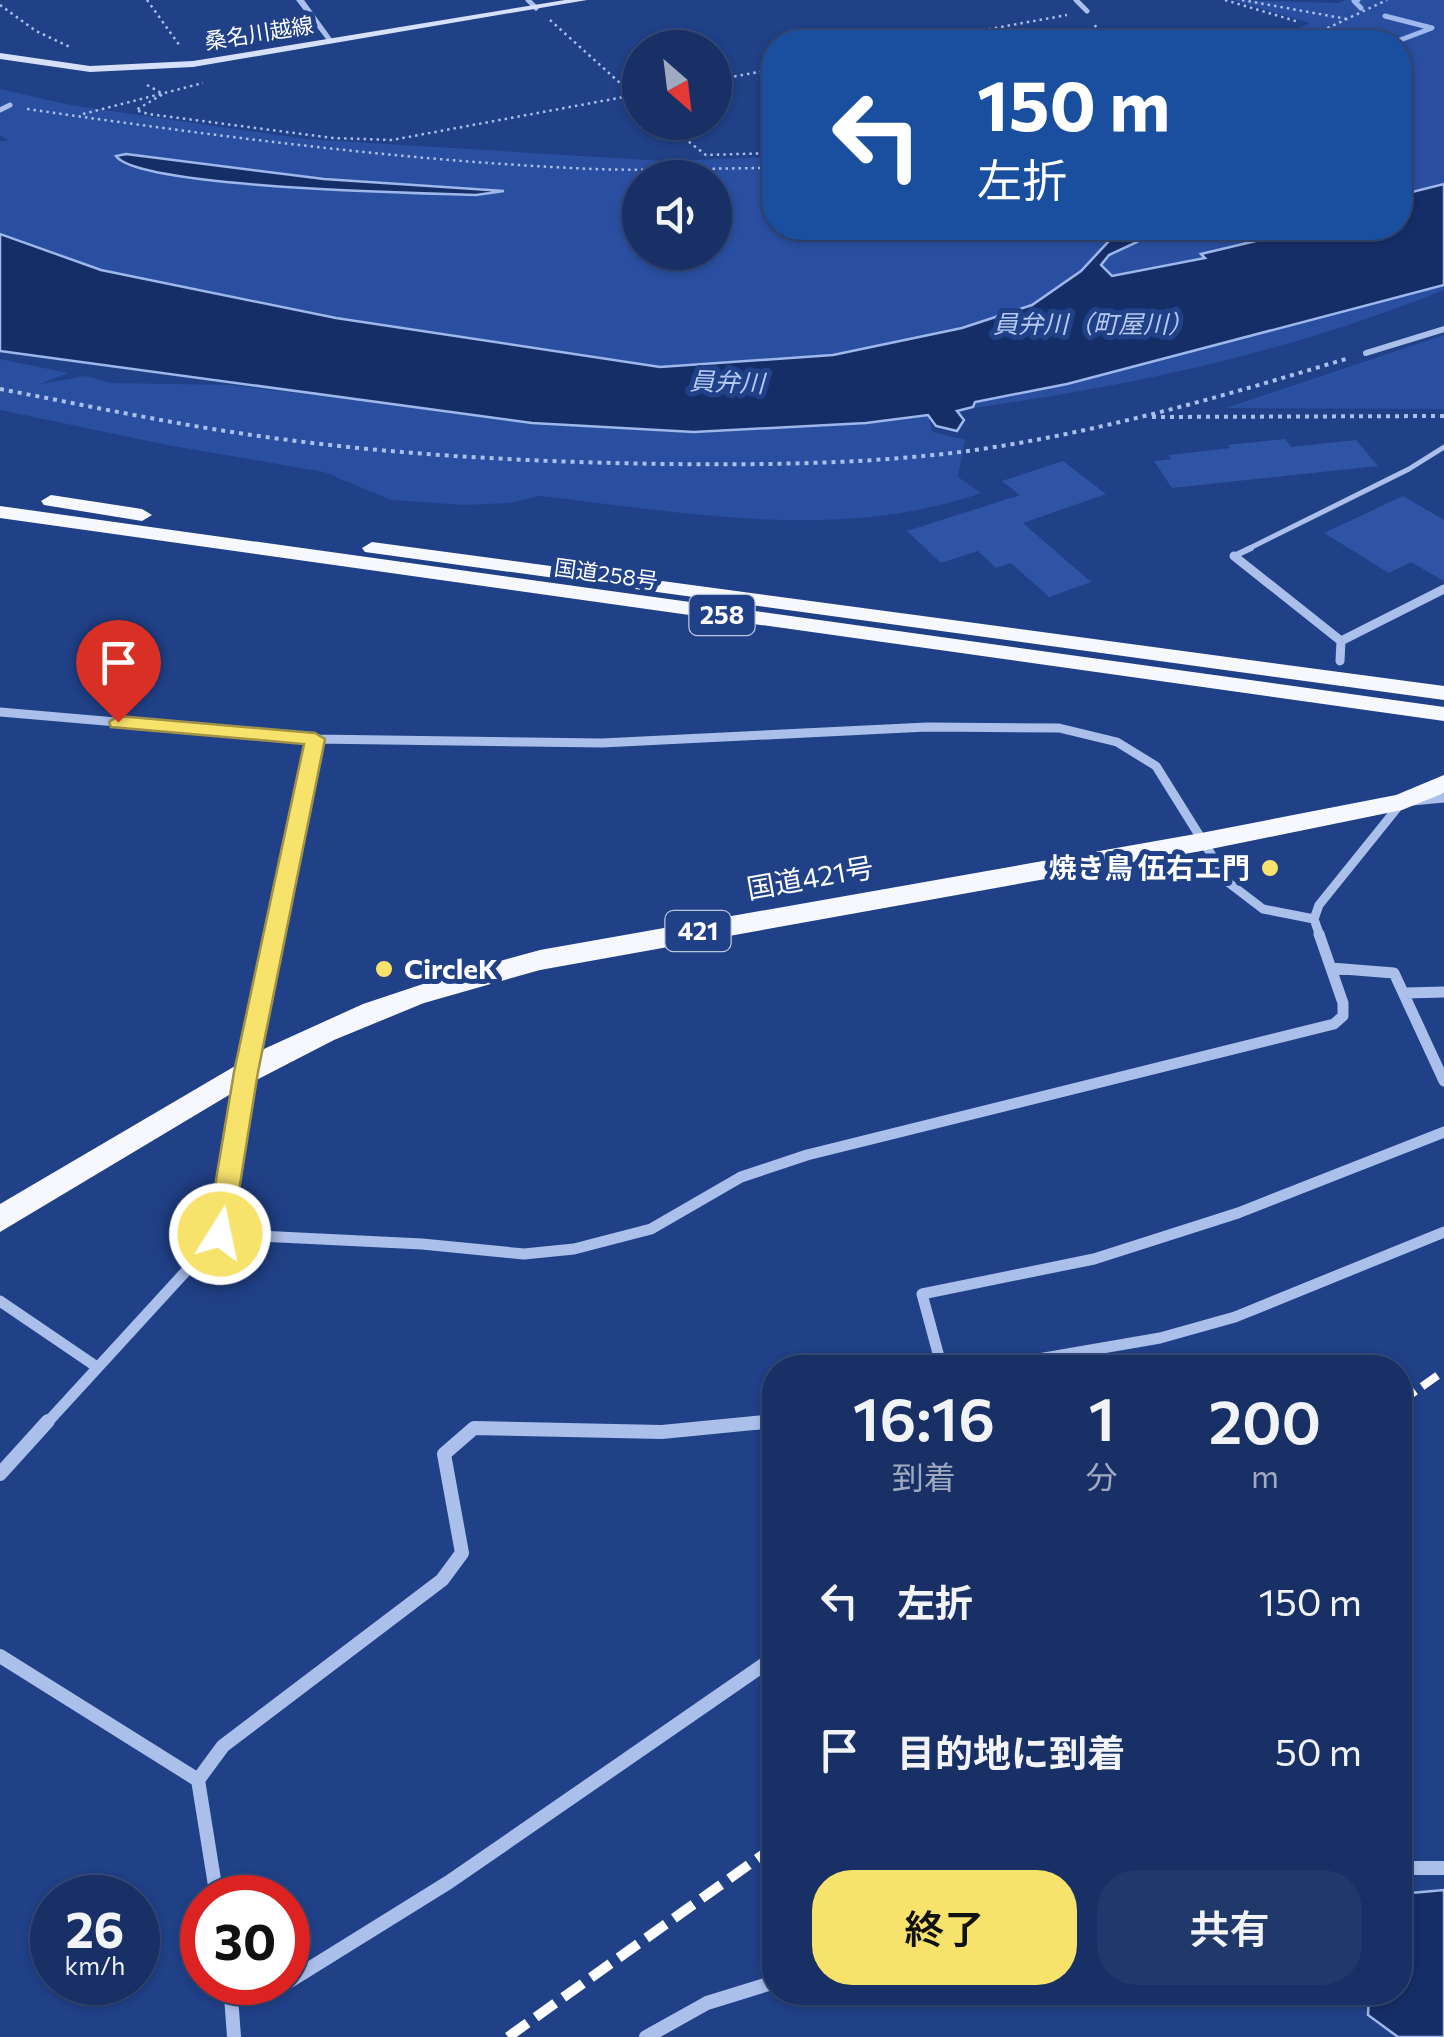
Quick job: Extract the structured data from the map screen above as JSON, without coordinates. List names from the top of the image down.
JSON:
{
  "streets": {
    "highway": [
      "国道258号",
      "258",
      "国道421号",
      "421"
    ],
    "main road": ["桑名川越線"]
  },
  "water": ["員弁川（町屋川）", "員弁川"],
  "places": ["焼き鳥 伍右エ門", "CircleK"],
  "north": "bottom right",
  "page": {
    "turn": ["150 m", "左折"],
    "eta": [
      "16:16",
      "到着",
      "1",
      "分",
      "200",
      "m"
    ],
    "list": [
      {
        "name": "左折",
        "value": "150 m"
      },
      {
        "name": "目的地に到着",
        "value": "50 m"
      }
    ],
    "buttons": ["終了", "共有"],
    "speed": "26 km/h",
    "limit": "30"
  }
}
